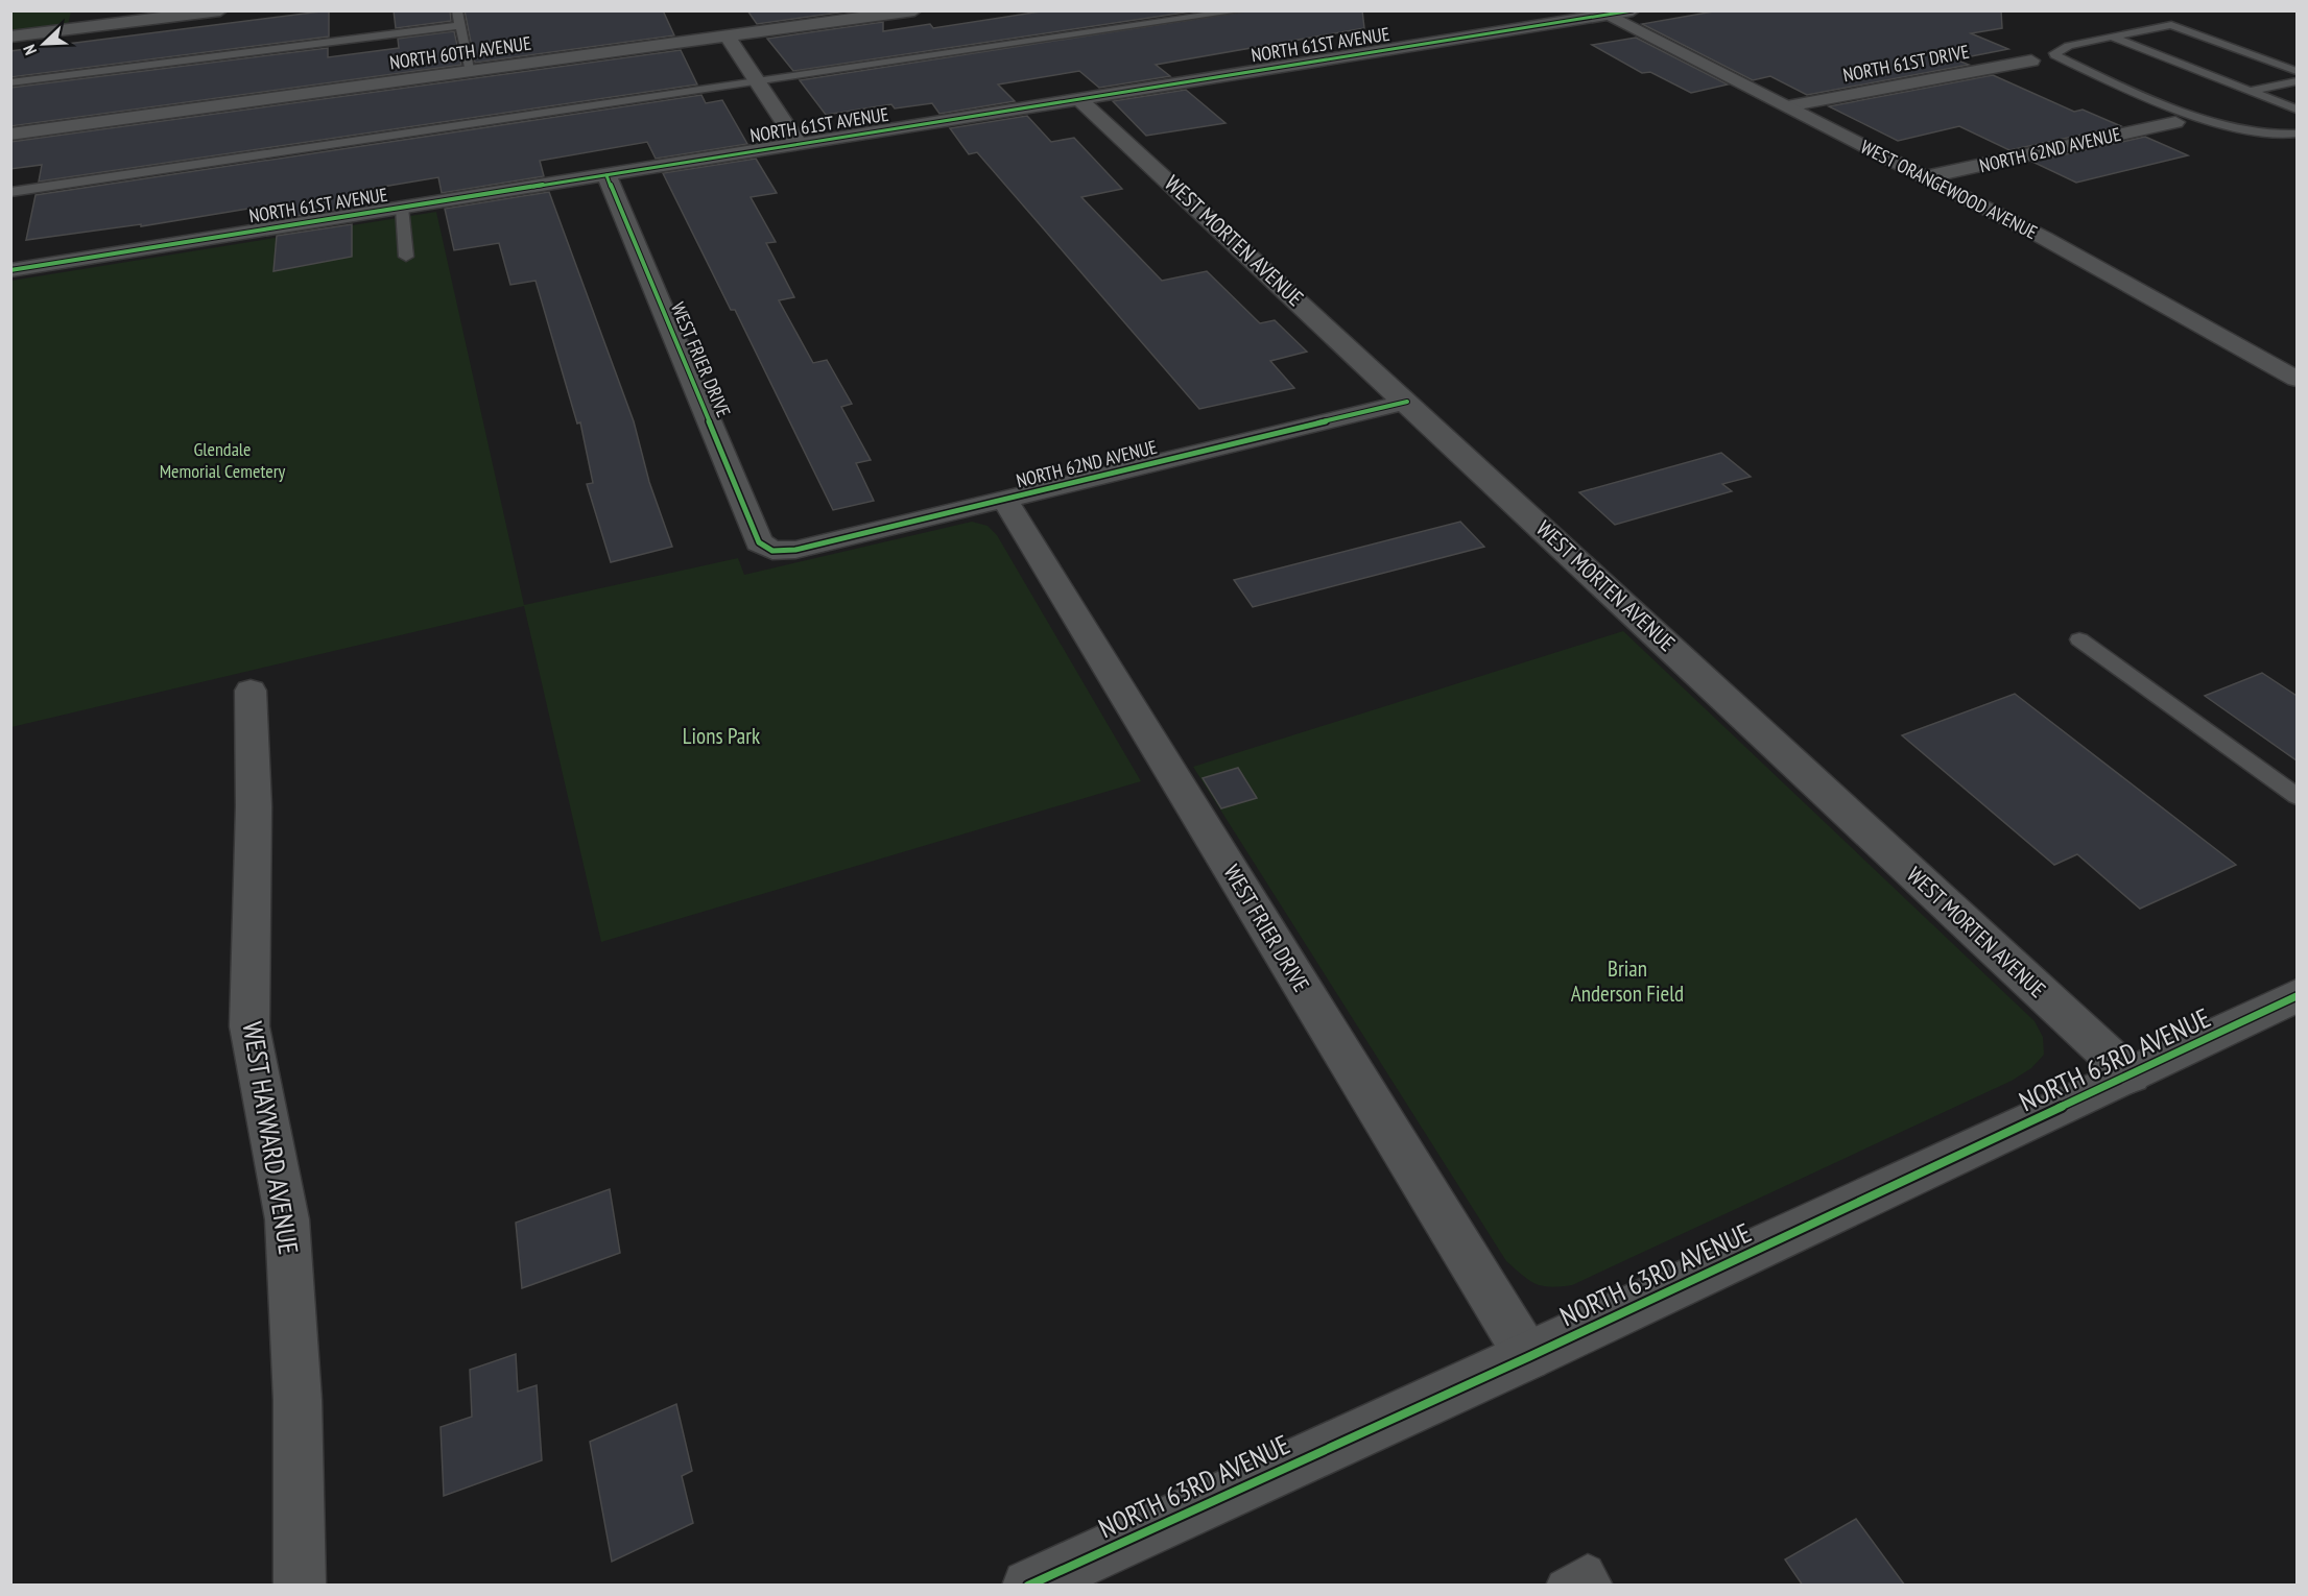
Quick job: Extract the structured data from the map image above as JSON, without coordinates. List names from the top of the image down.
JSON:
{
  "streets": {
    "street": [
      "NORTH 61ST AVENUE",
      "NORTH 60TH AVENUE",
      "NORTH 61ST DRIVE",
      "NORTH 62ND AVENUE",
      "WEST ORANGEWOOD AVENUE",
      "WEST MORTEN AVENUE",
      "WEST FRIER DRIVE",
      "NORTH 63RD AVENUE",
      "WEST HAYWARD AVENUE"
    ]
  },
  "crossings": [
    ["NORTH 61ST AVENUE", "WEST ORANGEWOOD AVENUE"],
    ["NORTH 61ST AVENUE", "WEST MORTEN AVENUE"],
    ["NORTH 61ST AVENUE", "WEST FRIER DRIVE"],
    ["NORTH 61ST DRIVE", "WEST ORANGEWOOD AVENUE"],
    ["NORTH 62ND AVENUE", "WEST ORANGEWOOD AVENUE"],
    ["NORTH 62ND AVENUE", "WEST MORTEN AVENUE"],
    ["NORTH 62ND AVENUE", "WEST FRIER DRIVE"],
    ["WEST MORTEN AVENUE", "NORTH 63RD AVENUE"],
    ["WEST FRIER DRIVE", "NORTH 63RD AVENUE"]
  ],
  "parks": ["Glendale Memorial Cemetery", "Lions Park", "Brian Anderson Field"],
  "north": "bottom left"
}
